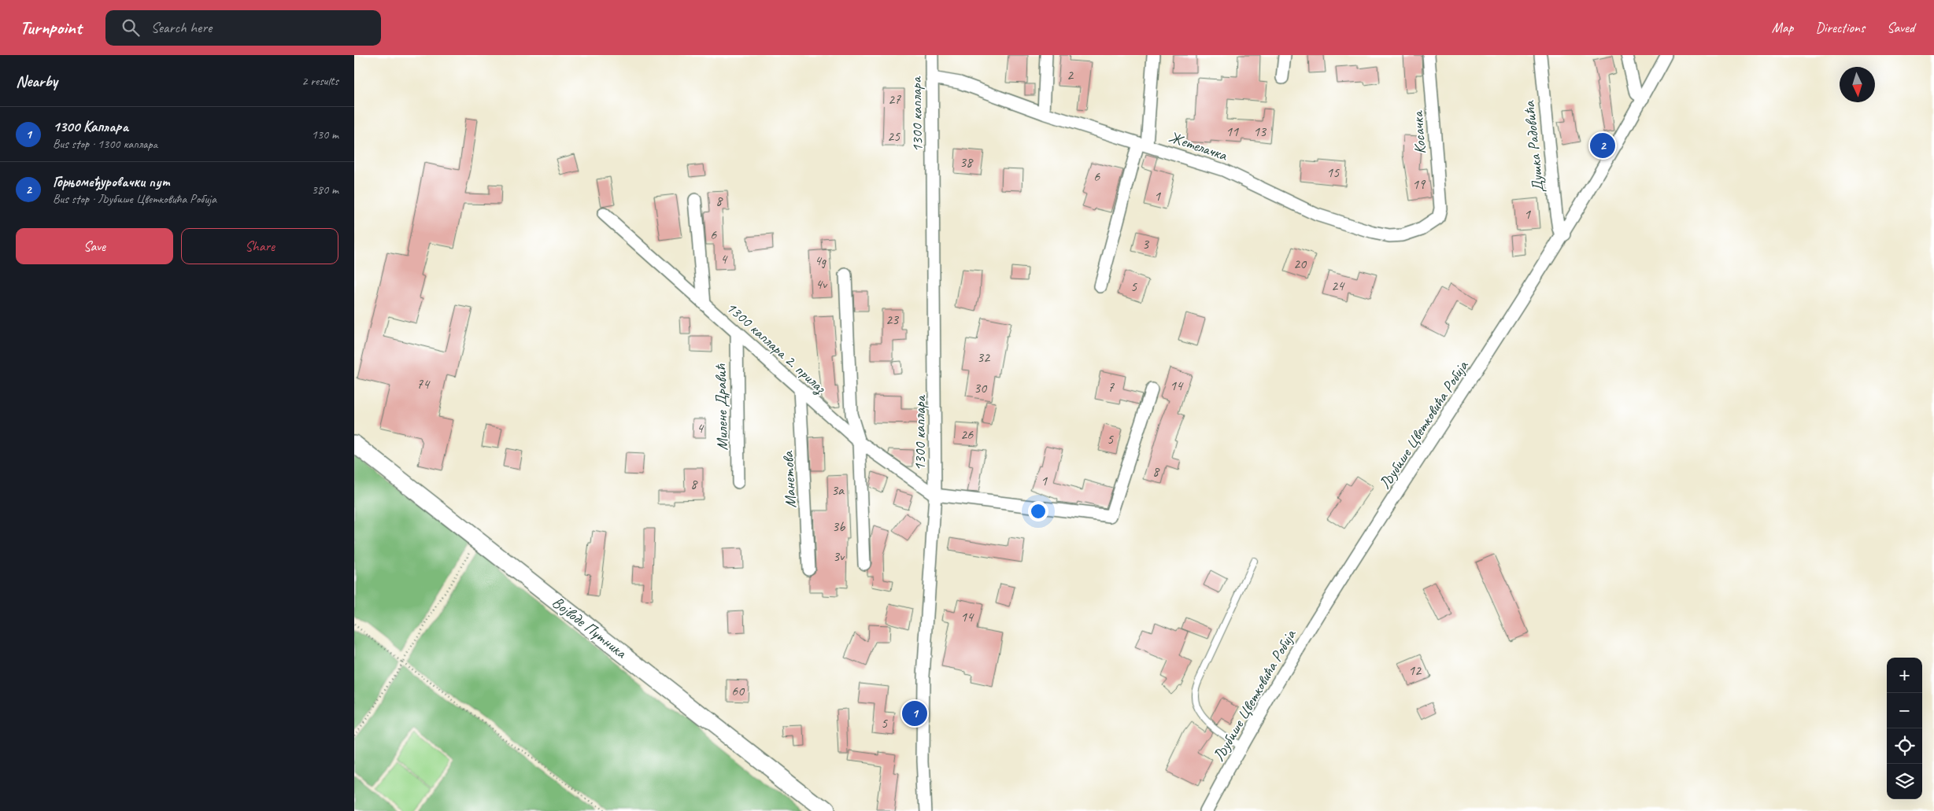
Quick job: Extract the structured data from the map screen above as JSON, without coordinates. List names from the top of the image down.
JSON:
{
  "streets": {
    "street": [
      "1300 каплара",
      "Косачка",
      "Жетелачка",
      "Душка Радовића",
      "1300 каплара 2. прилаз",
      "Милене Дравић",
      "Љубише Цветковића Робија",
      "Манетова",
      "Војводе Путника"
    ]
  },
  "crossings": [
    ["1300 каплара", "Жетелачка"],
    ["1300 каплара", "1300 каплара 2. прилаз"],
    ["Косачка", "Жетелачка"],
    ["Душка Радовића", "Љубише Цветковића Робија"],
    ["1300 каплара 2. прилаз", "Милене Дравић"],
    ["1300 каплара 2. прилаз", "Манетова"]
  ],
  "house_numbers": [
    "2",
    "27",
    "11",
    "13",
    "25",
    "38",
    "15",
    "6",
    "19",
    "1",
    "8",
    "1",
    "6",
    "3",
    "4",
    "4g",
    "20",
    "4v",
    "24",
    "5",
    "23",
    "32",
    "74",
    "14",
    "7",
    "30",
    "4",
    "26",
    "5",
    "8",
    "1",
    "8",
    "3a",
    "3b",
    "3v",
    "14",
    "12",
    "60",
    "5"
  ],
  "north": "bottom",
  "page": {
    "header": "Turnpoint",
    "search": "Search here",
    "nav": ["Map", "Directions", "Saved"],
    "heading": ["Nearby", "2 results"],
    "list": [
      {
        "mark": "1",
        "name": "1300 Каплара",
        "note": "Bus stop · 1300 каплара",
        "value": "130 m"
      },
      {
        "mark": "2",
        "name": "Горњомеђуровачки пут",
        "note": "Bus stop · Љубише Цветковића Робија",
        "value": "380 m"
      }
    ],
    "pins": ["2", "1"],
    "buttons": ["Save", "Share"],
    "map_buttons": ["+", "−"]
  }
}
